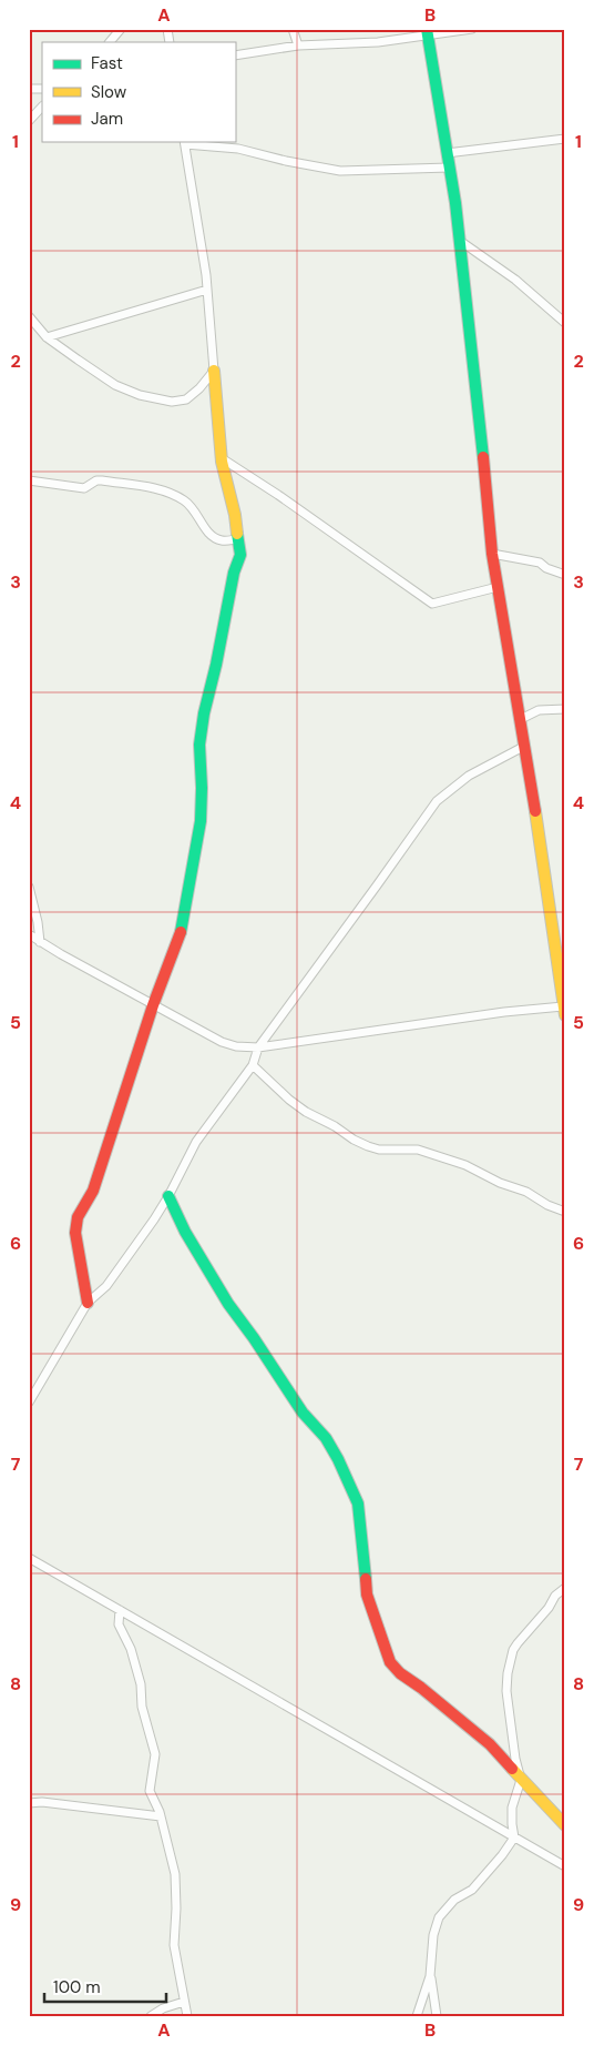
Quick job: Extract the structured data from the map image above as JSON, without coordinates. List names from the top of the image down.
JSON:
{
  "legend": ["Fast", "Slow", "Jam"],
  "scale_bar": "100 m",
  "grid": {
    "columns": ["A", "B"],
    "rows": [
      "1",
      "2",
      "3",
      "4",
      "5",
      "6",
      "7",
      "8",
      "9"
    ]
  }
}
